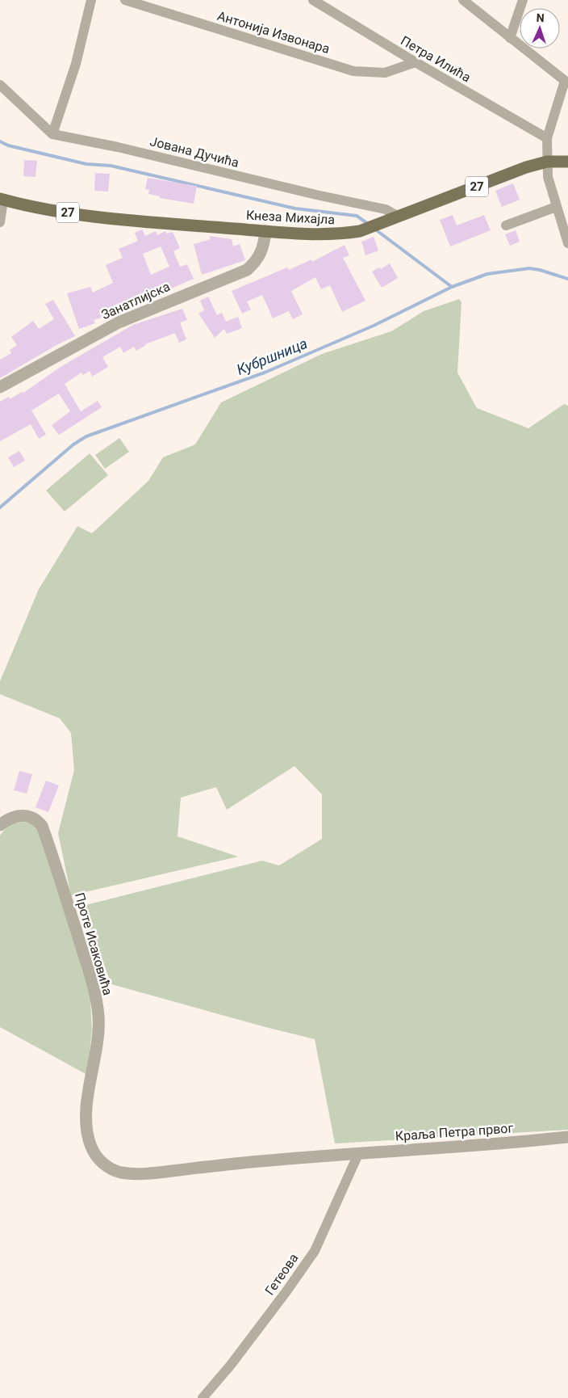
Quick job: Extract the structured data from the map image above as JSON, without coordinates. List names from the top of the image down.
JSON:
{
  "streets": {
    "main road": ["27", "Кнеза Михајла"],
    "street": [
      "Антонија Извонара",
      "Петра Илића",
      "Јована Дучића",
      "Занатлијска",
      "Проте Исаковића",
      "Краља Петра првог",
      "Гетеова"
    ]
  },
  "crossings": [
    ["Антонија Извонара", "Петра Илића"],
    ["Јована Дучића", "Кнеза Михајла"],
    ["Кнеза Михајла", "Занатлијска"],
    ["Проте Исаковића", "Краља Петра првог"],
    ["Краља Петра првог", "Гетеова"]
  ],
  "water": ["Кубршница"],
  "north": "top"
}
